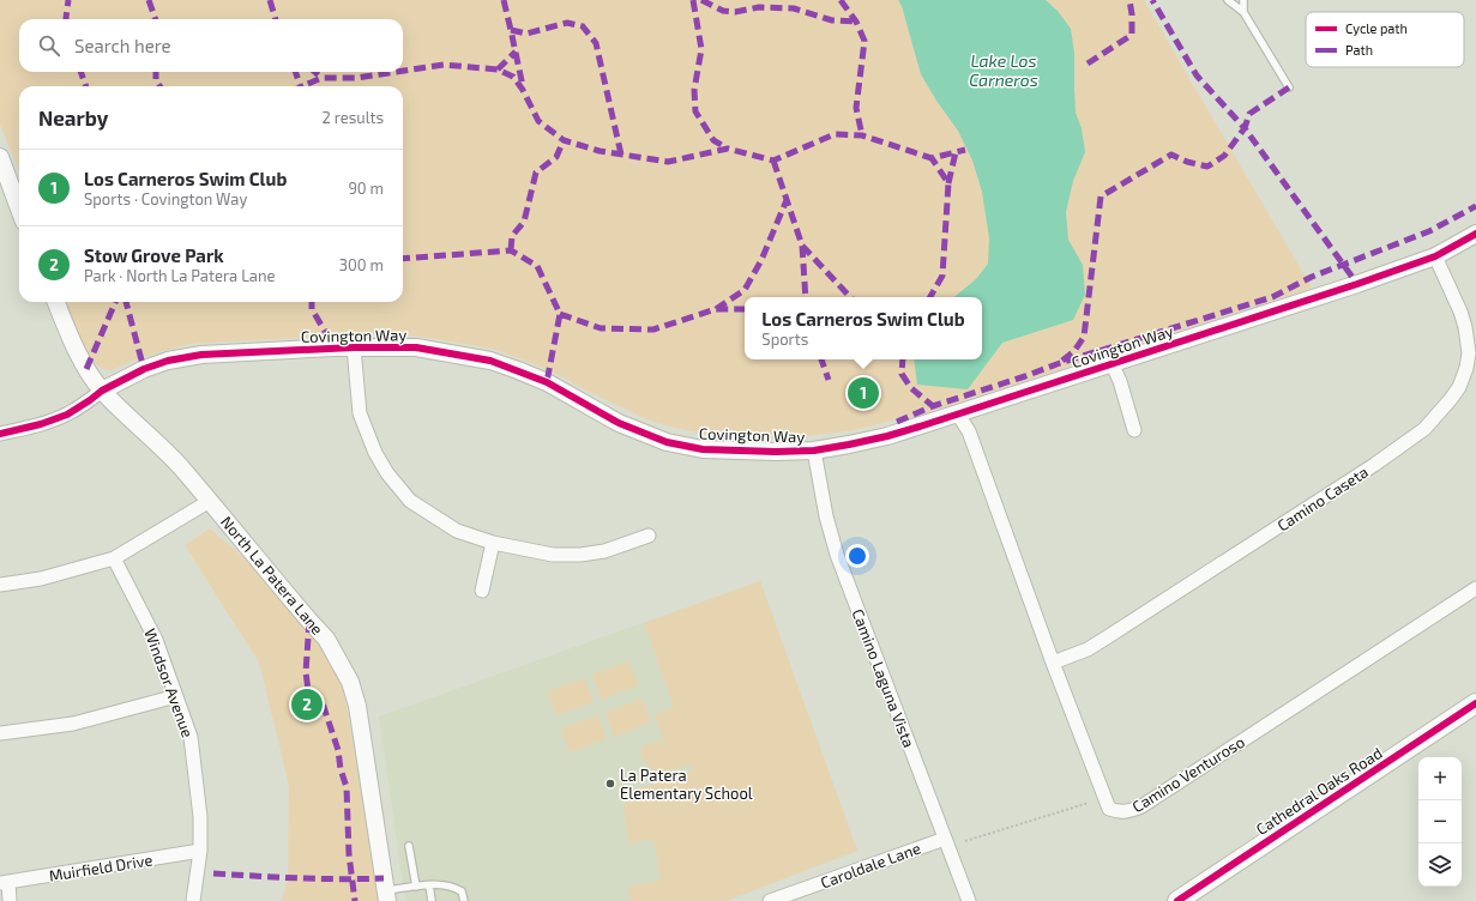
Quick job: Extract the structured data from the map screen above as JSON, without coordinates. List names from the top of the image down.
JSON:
{
  "streets": {
    "main road": ["Cathedral Oaks Road"],
    "street": [
      "Covington Way",
      "Camino Caseta",
      "North La Patera Lane",
      "Camino Laguna Vista",
      "Windsor Avenue",
      "Camino Venturoso",
      "Caroldale Lane",
      "Muirfield Drive"
    ]
  },
  "crossings": [
    ["Covington Way", "Camino Caseta"],
    ["Covington Way", "North La Patera Lane"],
    ["Covington Way", "Camino Laguna Vista"],
    ["Covington Way", "Camino Venturoso"],
    ["Camino Caseta", "Camino Venturoso"],
    ["Camino Laguna Vista", "Caroldale Lane"],
    ["Windsor Avenue", "Muirfield Drive"]
  ],
  "water": ["Lake Los Carneros"],
  "places": ["La Patera Elementary School"],
  "legend": ["Cycle path", "Path"],
  "page": {
    "search": "Search here",
    "heading": ["Nearby", "2 results"],
    "list": [
      {
        "mark": "1",
        "name": "Los Carneros Swim Club",
        "note": "Sports · Covington Way",
        "value": "90 m"
      },
      {
        "mark": "2",
        "name": "Stow Grove Park",
        "note": "Park · North La Patera Lane",
        "value": "300 m"
      }
    ],
    "popup": ["Los Carneros Swim Club", "Sports"],
    "pins": ["1", "2"],
    "map_buttons": ["+", "−"]
  }
}
